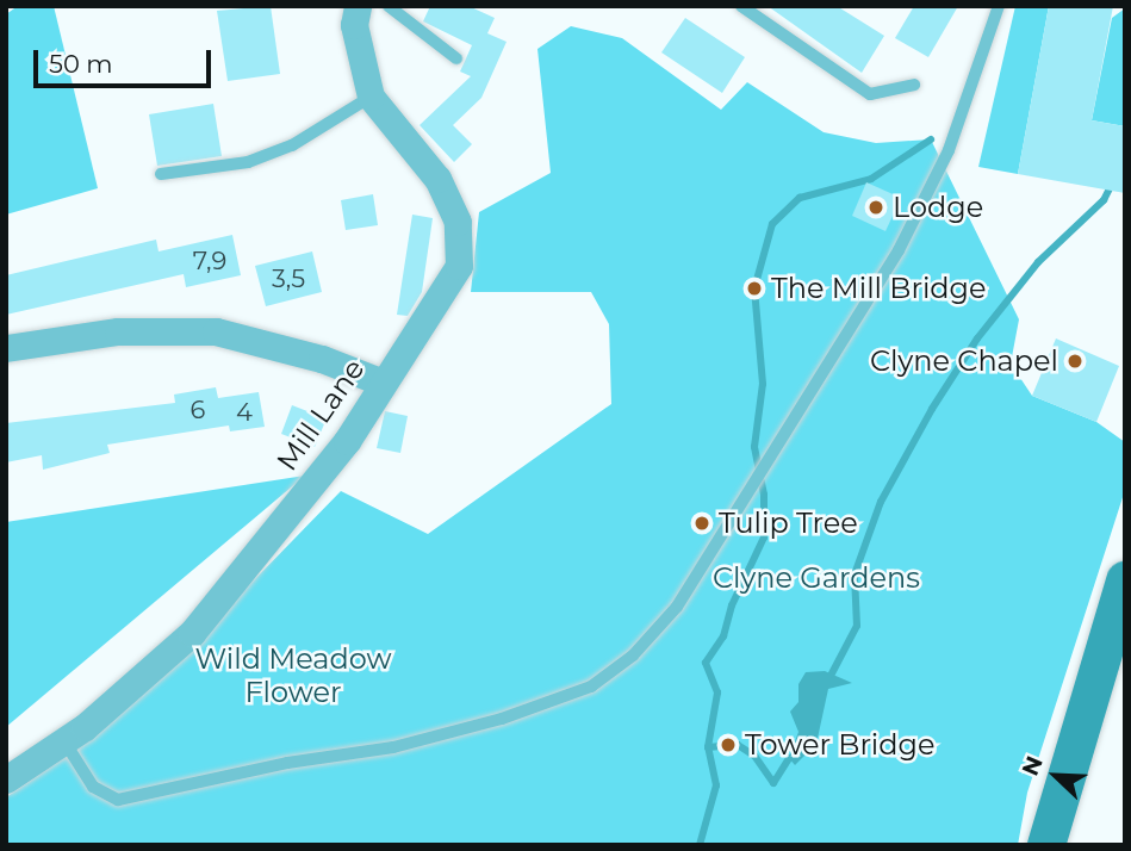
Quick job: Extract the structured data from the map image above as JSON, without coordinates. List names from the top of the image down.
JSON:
{
  "streets": {
    "street": ["Mill Lane"]
  },
  "parks": ["Clyne Gardens", "Wild Meadow Flower"],
  "places": [
    "Lodge",
    "The Mill Bridge",
    "Clyne Chapel",
    "Tulip Tree",
    "Tower Bridge"
  ],
  "house_numbers": [
    "7,9",
    "3,5",
    "6",
    "4"
  ],
  "scale_bar": "50 m",
  "north": "top left"
}
